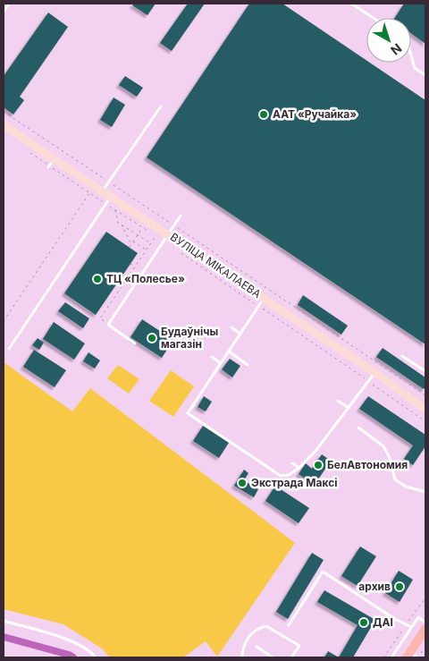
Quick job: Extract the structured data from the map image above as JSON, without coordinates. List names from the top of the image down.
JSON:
{
  "streets": {
    "main road": ["ВУЛІЦА МІКАЛАЕВА"]
  },
  "places": [
    "ААТ «Ручайка»",
    "ТЦ «Полесье»",
    "Будаўнічы магазін",
    "БелАвтономия",
    "Экстрада Максі",
    "архив",
    "ДАІ"
  ],
  "north": "bottom right"
}
